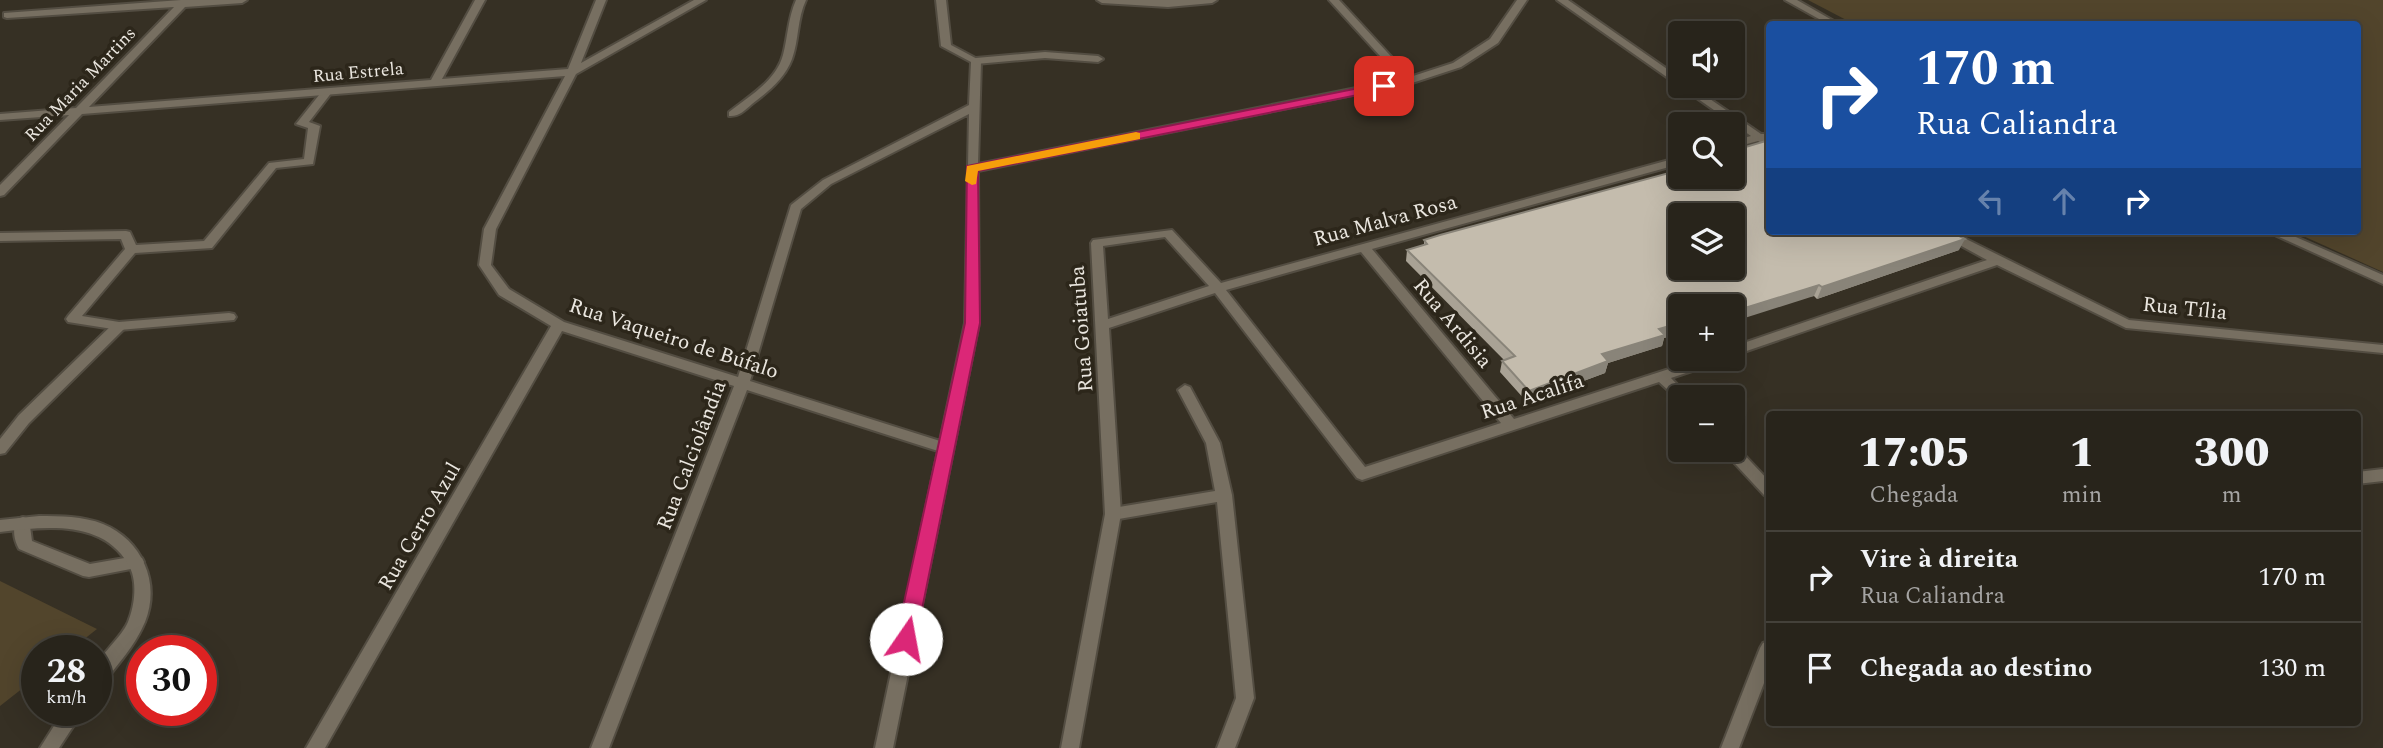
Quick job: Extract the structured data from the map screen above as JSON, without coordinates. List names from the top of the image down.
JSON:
{
  "streets": {
    "street": [
      "Rua Estrela",
      "Rua Maria Martins",
      "Rua Malva Rosa",
      "Rua Tília",
      "Rua Ardisia",
      "Rua Goiatuba",
      "Rua Vaqueiro de Búfalo",
      "Rua Acalifa",
      "Rua Calciolândia",
      "Rua Cerro Azul"
    ]
  },
  "crossings": [
    ["Rua Estrela", "Rua Maria Martins"],
    ["Rua Estrela", "Rua Vaqueiro de Búfalo"],
    ["Rua Malva Rosa", "Rua Ardisia"],
    ["Rua Malva Rosa", "Rua Goiatuba"],
    ["Rua Ardisia", "Rua Acalifa"],
    ["Rua Goiatuba", "Rua Acalifa"],
    ["Rua Vaqueiro de Búfalo", "Rua Calciolândia"],
    ["Rua Vaqueiro de Búfalo", "Rua Cerro Azul"]
  ],
  "page": {
    "map_buttons": ["+", "−"],
    "turn": ["170 m", "Rua Caliandra"],
    "eta": [
      "17:05",
      "Chegada",
      "1",
      "min",
      "300",
      "m"
    ],
    "list": [
      {
        "name": "Vire à direita",
        "note": "Rua Caliandra",
        "value": "170 m"
      },
      {
        "name": "Chegada ao destino",
        "value": "130 m"
      }
    ],
    "speed": "28 km/h",
    "limit": "30"
  }
}
